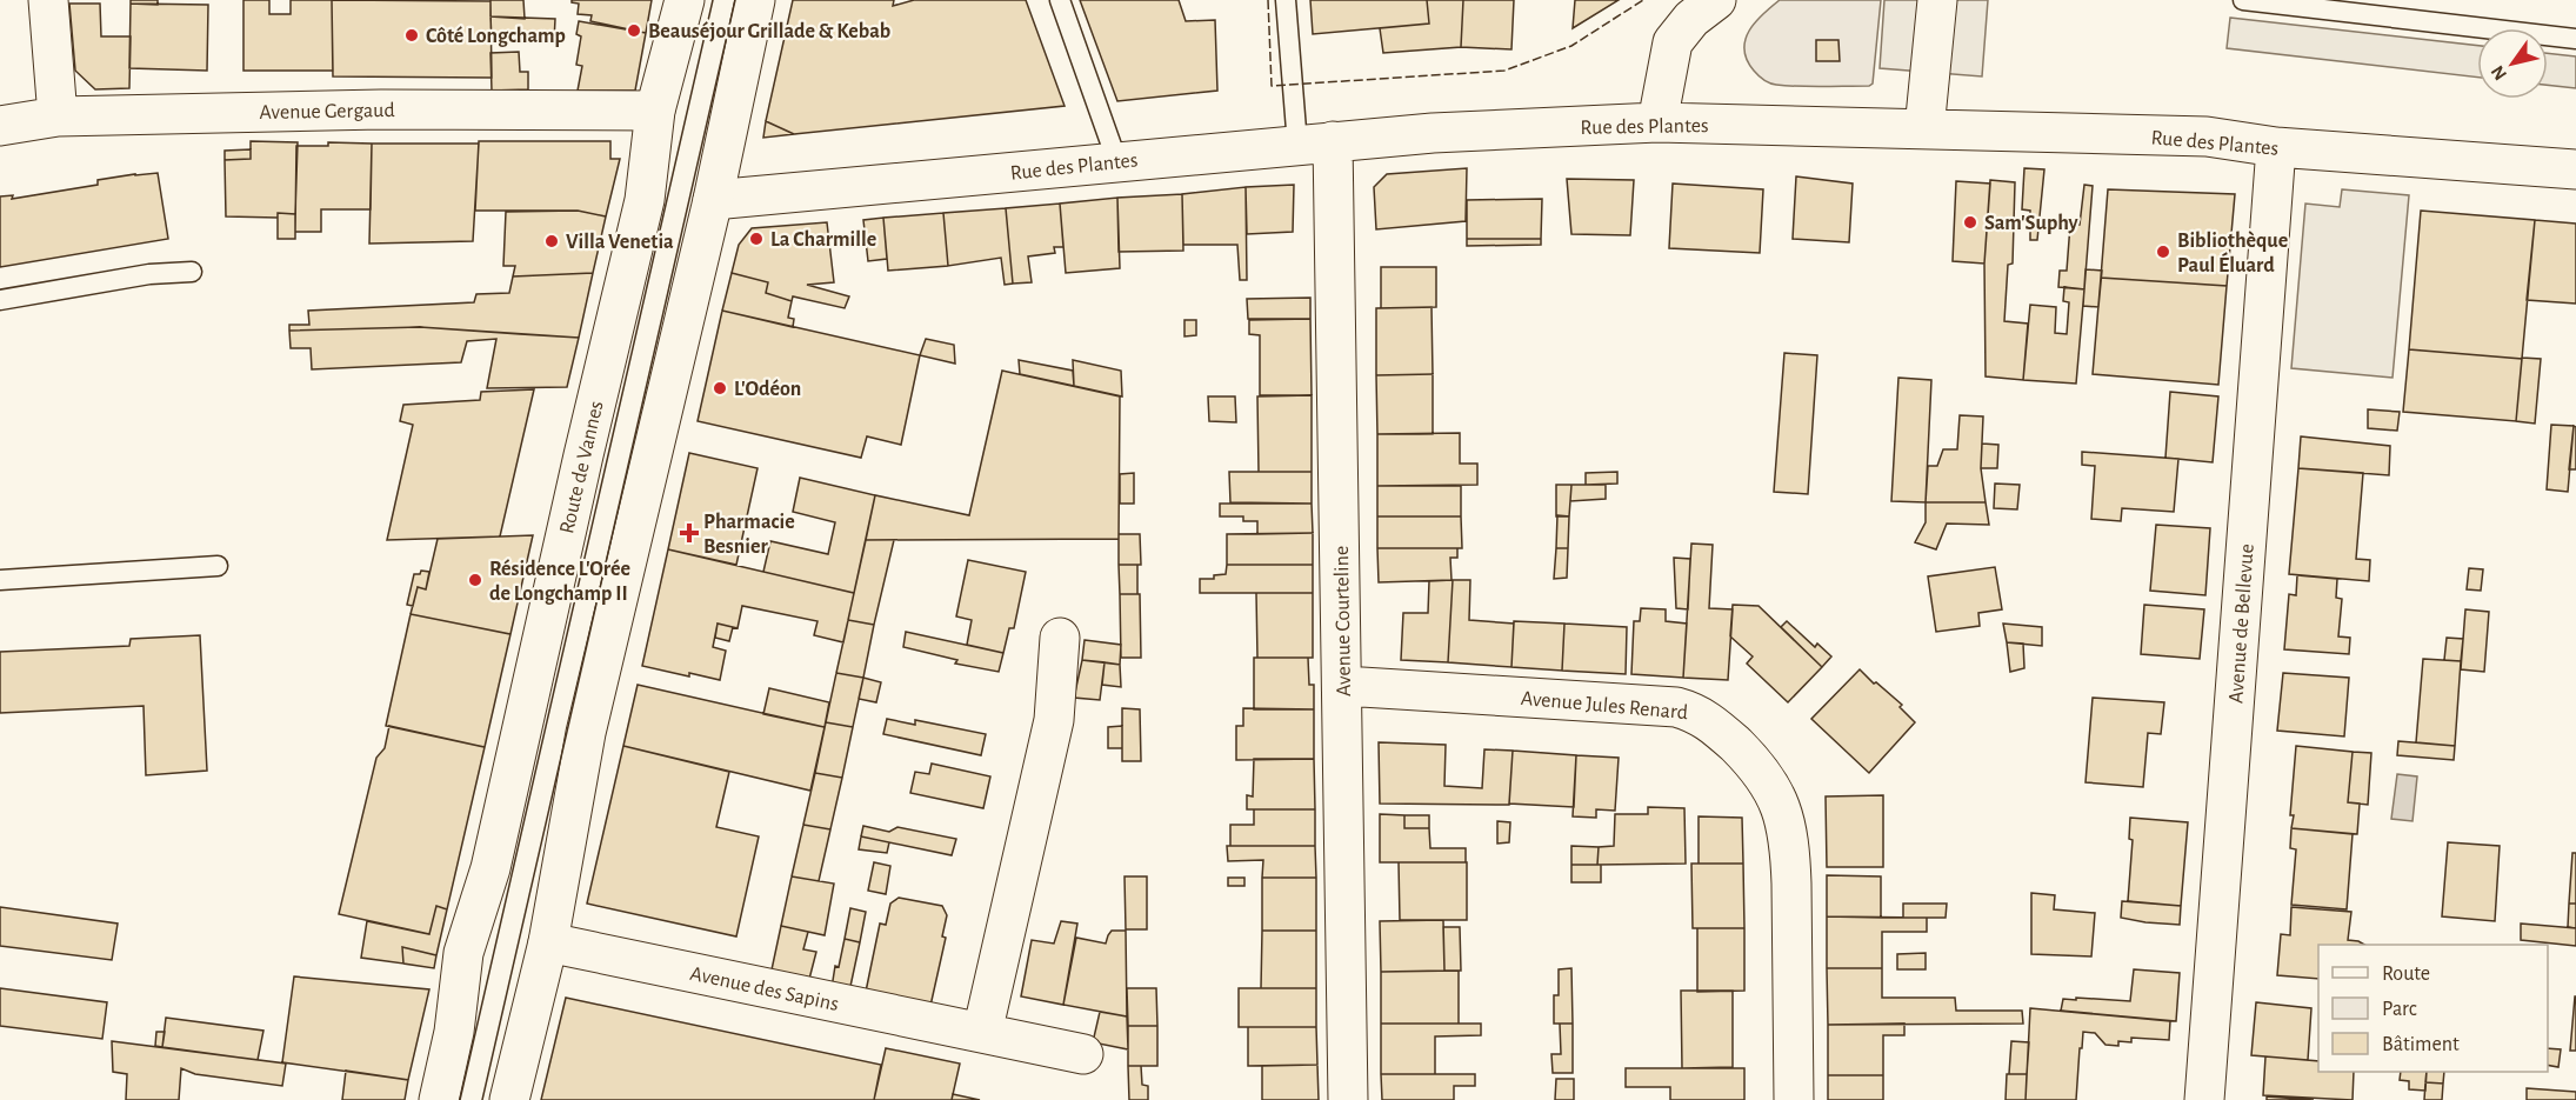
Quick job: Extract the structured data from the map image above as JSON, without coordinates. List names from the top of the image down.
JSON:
{
  "streets": {
    "street": [
      "Avenue Gergaud",
      "Rue des Plantes",
      "Route de Vannes",
      "Avenue Courteline",
      "Avenue de Bellevue",
      "Avenue Jules Renard",
      "Avenue des Sapins"
    ]
  },
  "crossings": [
    ["Avenue Gergaud", "Route de Vannes"],
    ["Rue des Plantes", "Avenue Courteline"],
    ["Rue des Plantes", "Avenue de Bellevue"],
    ["Avenue Courteline", "Avenue Jules Renard"]
  ],
  "places": {
    "other": [
      "Beauséjour Grillade & Kebab",
      "Côté Longchamp",
      "Sam'Suphy",
      "La Charmille",
      "Villa Venetia",
      "Bibliothèque Paul Éluard",
      "L'Odéon",
      "Résidence L'Orée de Longchamp II"
    ],
    "health": ["Pharmacie Besnier"]
  },
  "legend": ["Route", "Parc", "Bâtiment"],
  "north": "bottom left"
}
